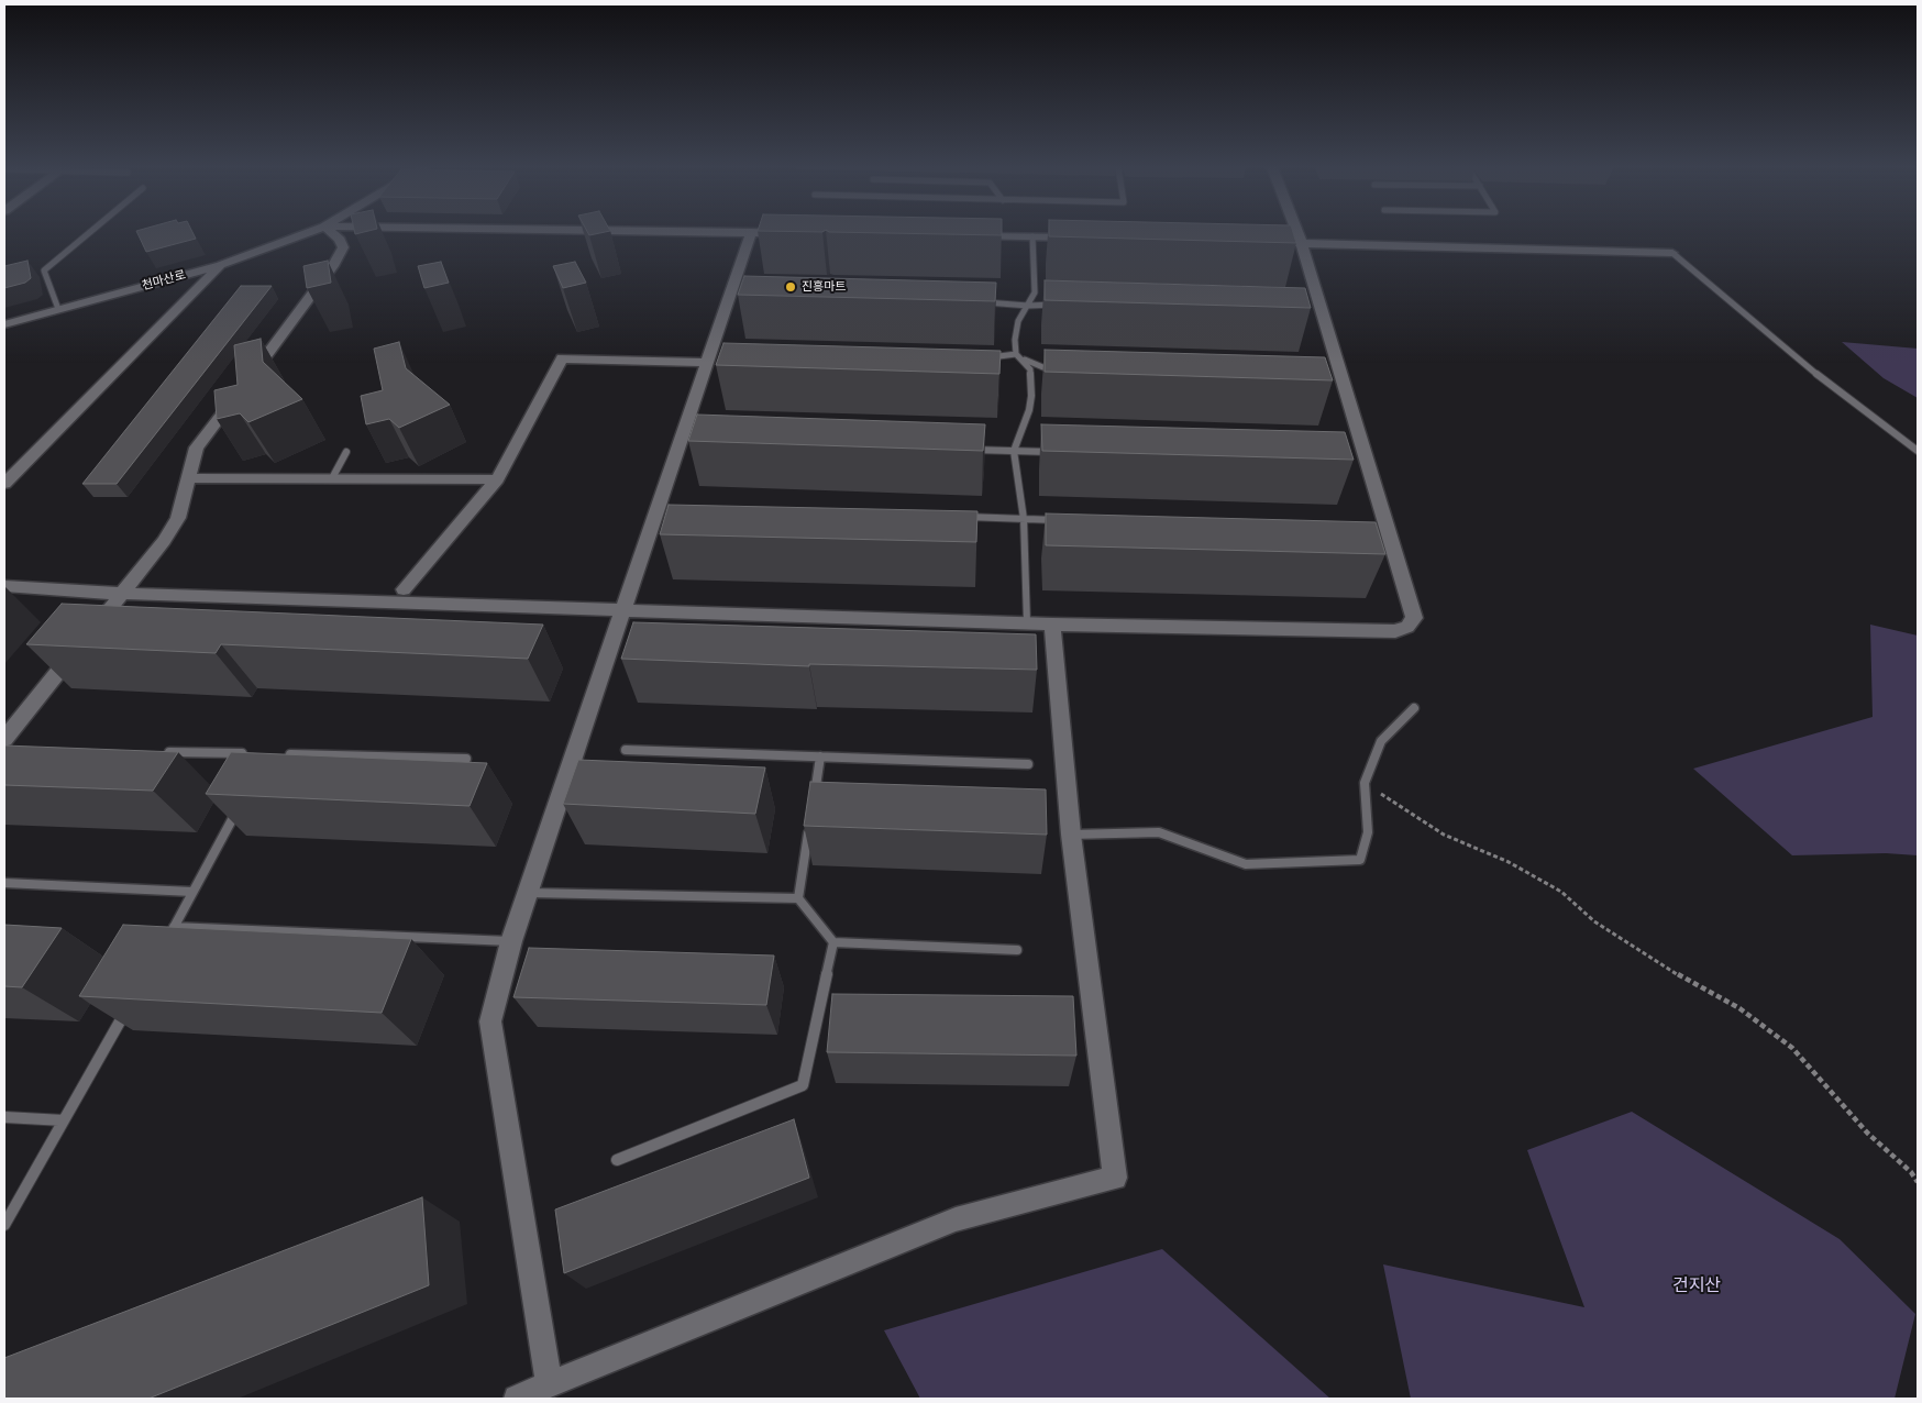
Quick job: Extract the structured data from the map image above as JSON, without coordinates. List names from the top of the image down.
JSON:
{
  "streets": {
    "street": ["천마산로"]
  },
  "parks": ["건지산"],
  "places": ["진흥마트"]
}
